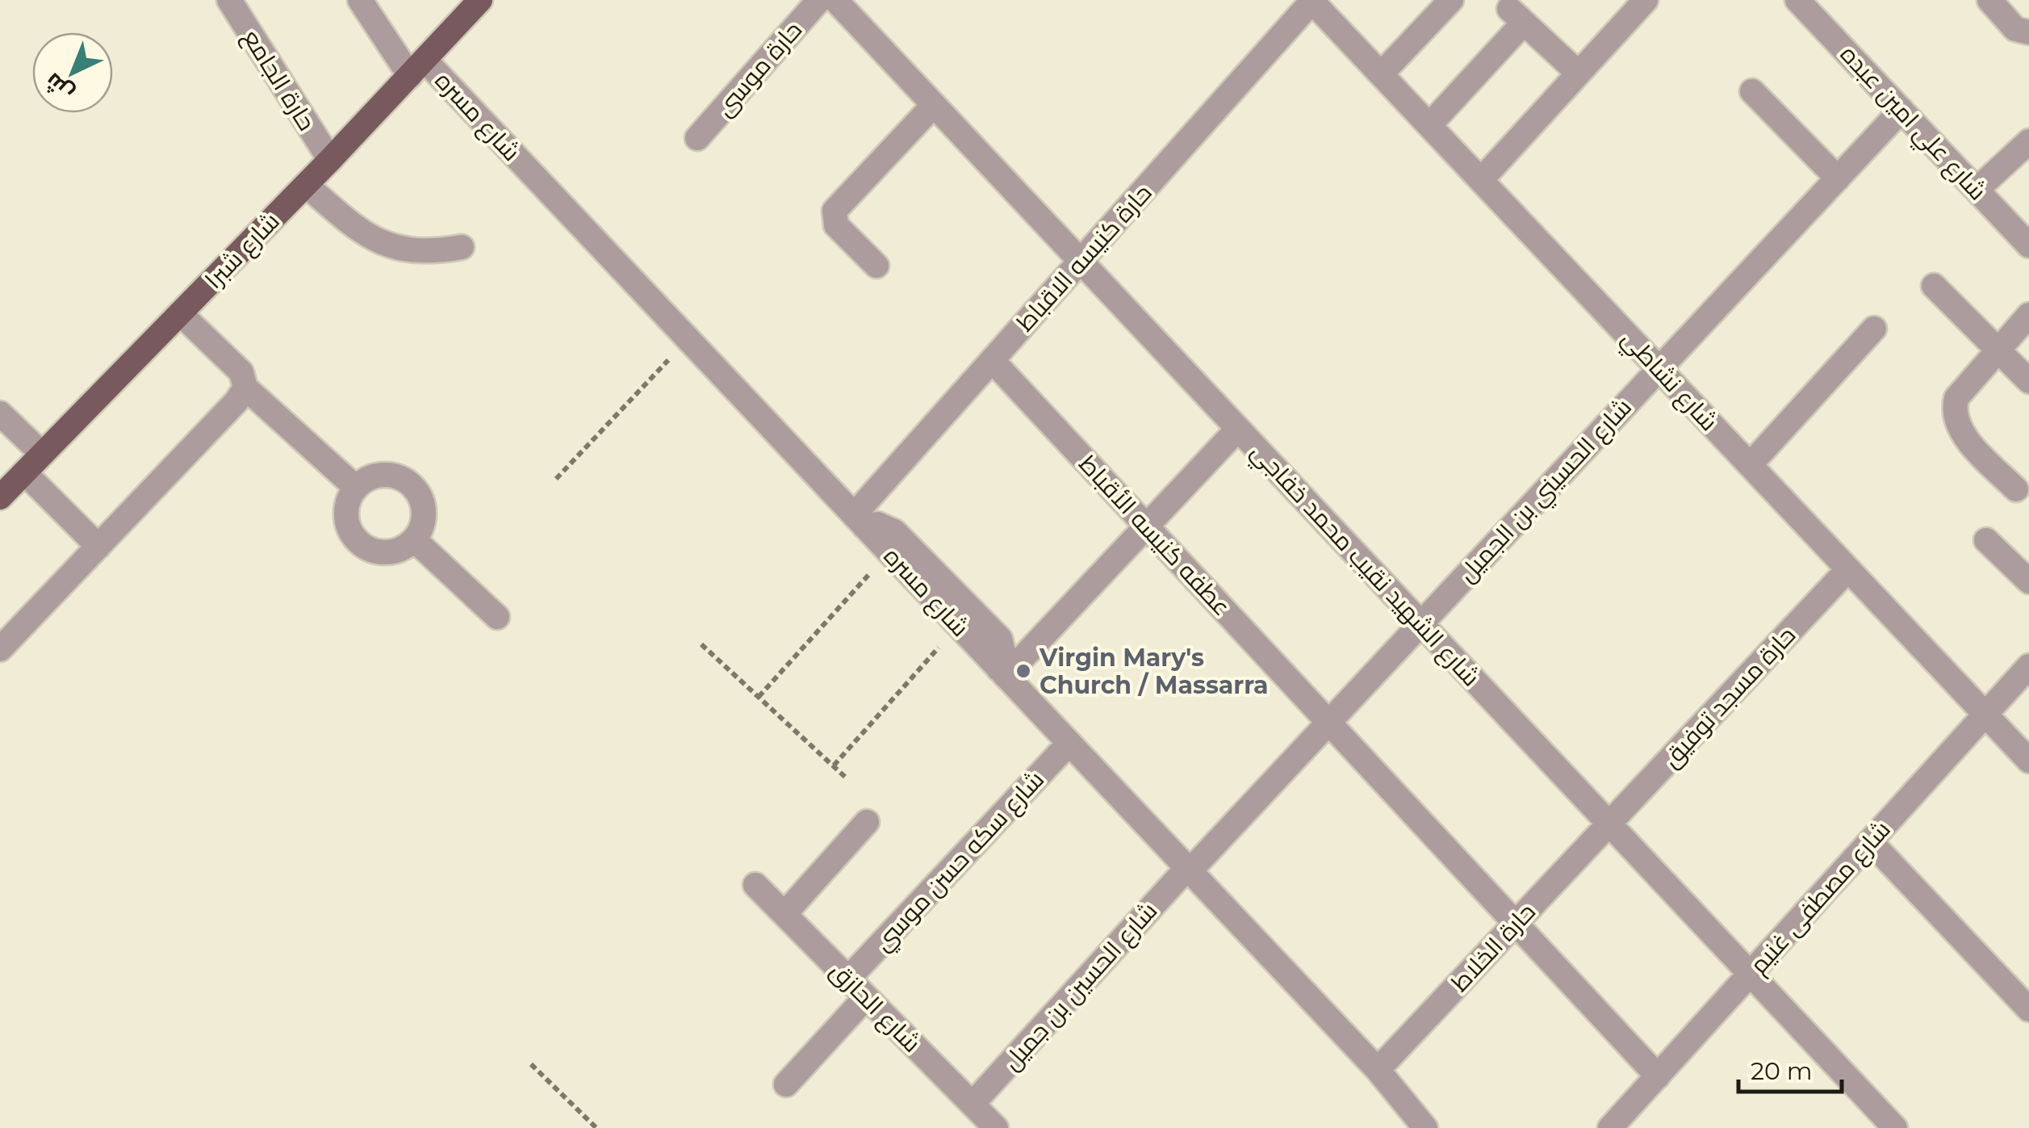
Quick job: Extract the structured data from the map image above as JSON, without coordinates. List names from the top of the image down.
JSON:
{
  "streets": {
    "main road": ["شارع شبرا"],
    "street": [
      "حارة موسى",
      "حارة الجامع",
      "شارع مسره",
      "شارع علي امين عبده",
      "حارة كنيسه الاقباط",
      "شارع نشاطي",
      "شارع الحسيني بن الجميل",
      "عطفه كنيسه الأقباط",
      "شارع الشهيد نقيب محمد خفاجي",
      "حارة مسجد توفيق",
      "شارع سكه حسن موسي",
      "شارع مصطفى غنيم",
      "حارة الخلاط",
      "شارع الحسين بن جميل",
      "شارع الحازق"
    ]
  },
  "crossings": [
    ["حارة الجامع", "شارع شبرا"],
    ["شارع مسره", "شارع شبرا"],
    ["شارع مسره", "حارة كنيسه الاقباط"],
    ["شارع مسره", "شارع الحسيني بن الجميل"],
    ["شارع مسره", "شارع سكه حسن موسي"],
    ["شارع مسره", "حارة الخلاط"],
    ["شارع مسره", "شارع الحسين بن جميل"],
    ["شارع علي امين عبده", "شارع الحسيني بن الجميل"],
    ["حارة كنيسه الاقباط", "شارع نشاطي"],
    ["حارة كنيسه الاقباط", "عطفه كنيسه الأقباط"],
    ["حارة كنيسه الاقباط", "شارع الشهيد نقيب محمد خفاجي"],
    ["شارع نشاطي", "شارع الحسيني بن الجميل"],
    ["شارع نشاطي", "حارة مسجد توفيق"],
    ["شارع نشاطي", "شارع مصطفى غنيم"],
    ["شارع الحسيني بن الجميل", "عطفه كنيسه الأقباط"],
    ["شارع الحسيني بن الجميل", "شارع الشهيد نقيب محمد خفاجي"],
    ["شارع الحسيني بن الجميل", "شارع الحسين بن جميل"],
    ["عطفه كنيسه الأقباط", "شارع مصطفى غنيم"],
    ["عطفه كنيسه الأقباط", "حارة الخلاط"],
    ["شارع الشهيد نقيب محمد خفاجي", "حارة مسجد توفيق"],
    ["شارع الشهيد نقيب محمد خفاجي", "شارع مصطفى غنيم"],
    ["شارع الشهيد نقيب محمد خفاجي", "حارة الخلاط"],
    ["حارة مسجد توفيق", "حارة الخلاط"],
    ["شارع سكه حسن موسي", "شارع الحازق"],
    ["شارع الحسين بن جميل", "شارع الحازق"]
  ],
  "places": ["Virgin Mary's Church / Massarra"],
  "scale_bar": "20 m",
  "north": "bottom left"
}
